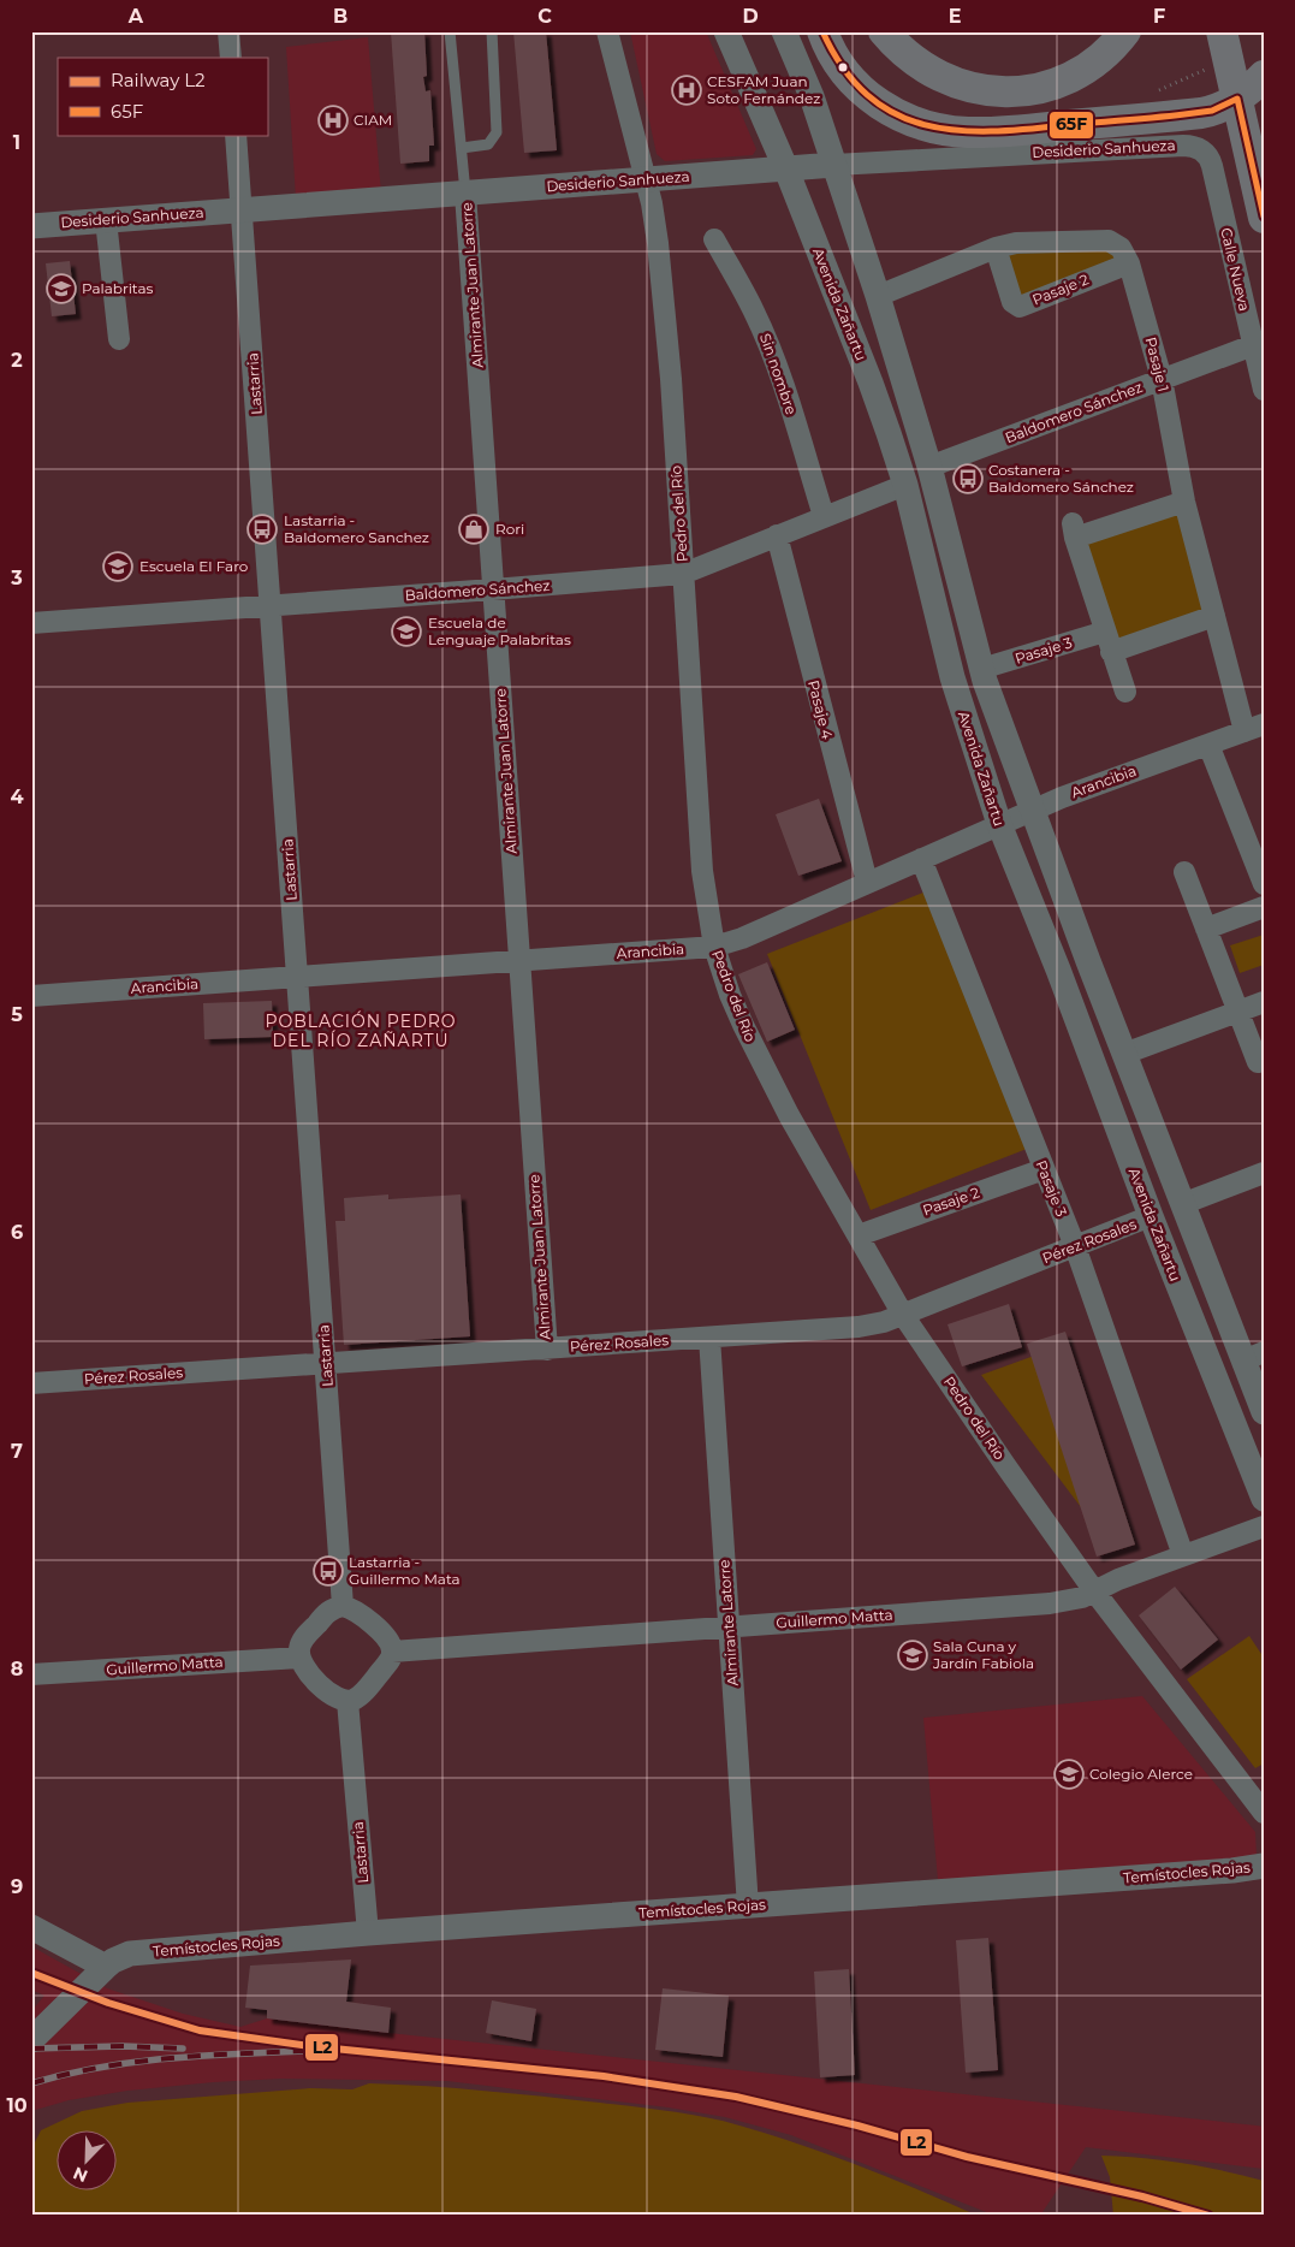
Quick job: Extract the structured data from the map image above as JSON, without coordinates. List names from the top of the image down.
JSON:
{
  "streets": {
    "street": [
      "Desiderio Sanhueza",
      "Calle Nueva",
      "Almirante Juan Latorre",
      "Pasaje 2",
      "Avenida Zañartu",
      "Pasaje 1",
      "Sin nombre",
      "Lastarria",
      "Baldomero Sánchez",
      "Pedro del Río",
      "Pasaje 3",
      "Pasaje 4",
      "Arancibia",
      "Pérez Rosales",
      "Guillermo Matta",
      "Almirante Latorre",
      "Temístocles Rojas"
    ]
  },
  "crossings": [
    ["Desiderio Sanhueza", "Calle Nueva"],
    ["Desiderio Sanhueza", "Almirante Juan Latorre"],
    ["Desiderio Sanhueza", "Avenida Zañartu"],
    ["Desiderio Sanhueza", "Lastarria"],
    ["Desiderio Sanhueza", "Pedro del Río"],
    ["Calle Nueva", "Baldomero Sánchez"],
    ["Almirante Juan Latorre", "Baldomero Sánchez"],
    ["Almirante Juan Latorre", "Arancibia"],
    ["Almirante Juan Latorre", "Pérez Rosales"],
    ["Pasaje 2", "Pasaje 1"],
    ["Pasaje 2", "Pedro del Río"],
    ["Pasaje 2", "Pasaje 3"],
    ["Avenida Zañartu", "Baldomero Sánchez"],
    ["Avenida Zañartu", "Arancibia"],
    ["Avenida Zañartu", "Pérez Rosales"],
    ["Pasaje 1", "Baldomero Sánchez"],
    ["Pasaje 1", "Arancibia"],
    ["Sin nombre", "Baldomero Sánchez"],
    ["Lastarria", "Baldomero Sánchez"],
    ["Lastarria", "Arancibia"],
    ["Lastarria", "Pérez Rosales"],
    ["Lastarria", "Guillermo Matta"],
    ["Lastarria", "Temístocles Rojas"],
    ["Baldomero Sánchez", "Pedro del Río"],
    ["Baldomero Sánchez", "Pasaje 4"],
    ["Pedro del Río", "Arancibia"],
    ["Pedro del Río", "Pérez Rosales"],
    ["Pedro del Río", "Guillermo Matta"],
    ["Pasaje 3", "Arancibia"],
    ["Pasaje 3", "Pérez Rosales"],
    ["Pasaje 3", "Guillermo Matta"],
    ["Pasaje 4", "Arancibia"],
    ["Pérez Rosales", "Almirante Latorre"],
    ["Guillermo Matta", "Almirante Latorre"],
    ["Almirante Latorre", "Temístocles Rojas"]
  ],
  "districts": ["POBLACIÓN PEDRO DEL RÍO ZAÑARTU"],
  "places": {
    "hospital": ["CESFAM Juan Soto Fernández", "CIAM"],
    "school or university": [
      "Palabritas",
      "Escuela El Faro",
      "Escuela de Lenguaje Palabritas",
      "Sala Cuna y Jardín Fabiola",
      "Colegio Alerce"
    ],
    "bus stop": ["Costanera - Baldomero Sánchez", "Lastarria - Baldomero Sanchez", "Lastarria - Guillermo Mata"],
    "shop": ["Rori"]
  },
  "lines": ["transit line 65F", "rail line L2"],
  "legend": ["Railway L2", "65F"],
  "north": "bottom left",
  "grid": {
    "columns": [
      "A",
      "B",
      "C",
      "D",
      "E",
      "F"
    ],
    "rows": [
      "1",
      "2",
      "3",
      "4",
      "5",
      "6",
      "7",
      "8",
      "9",
      "10"
    ]
  }
}
